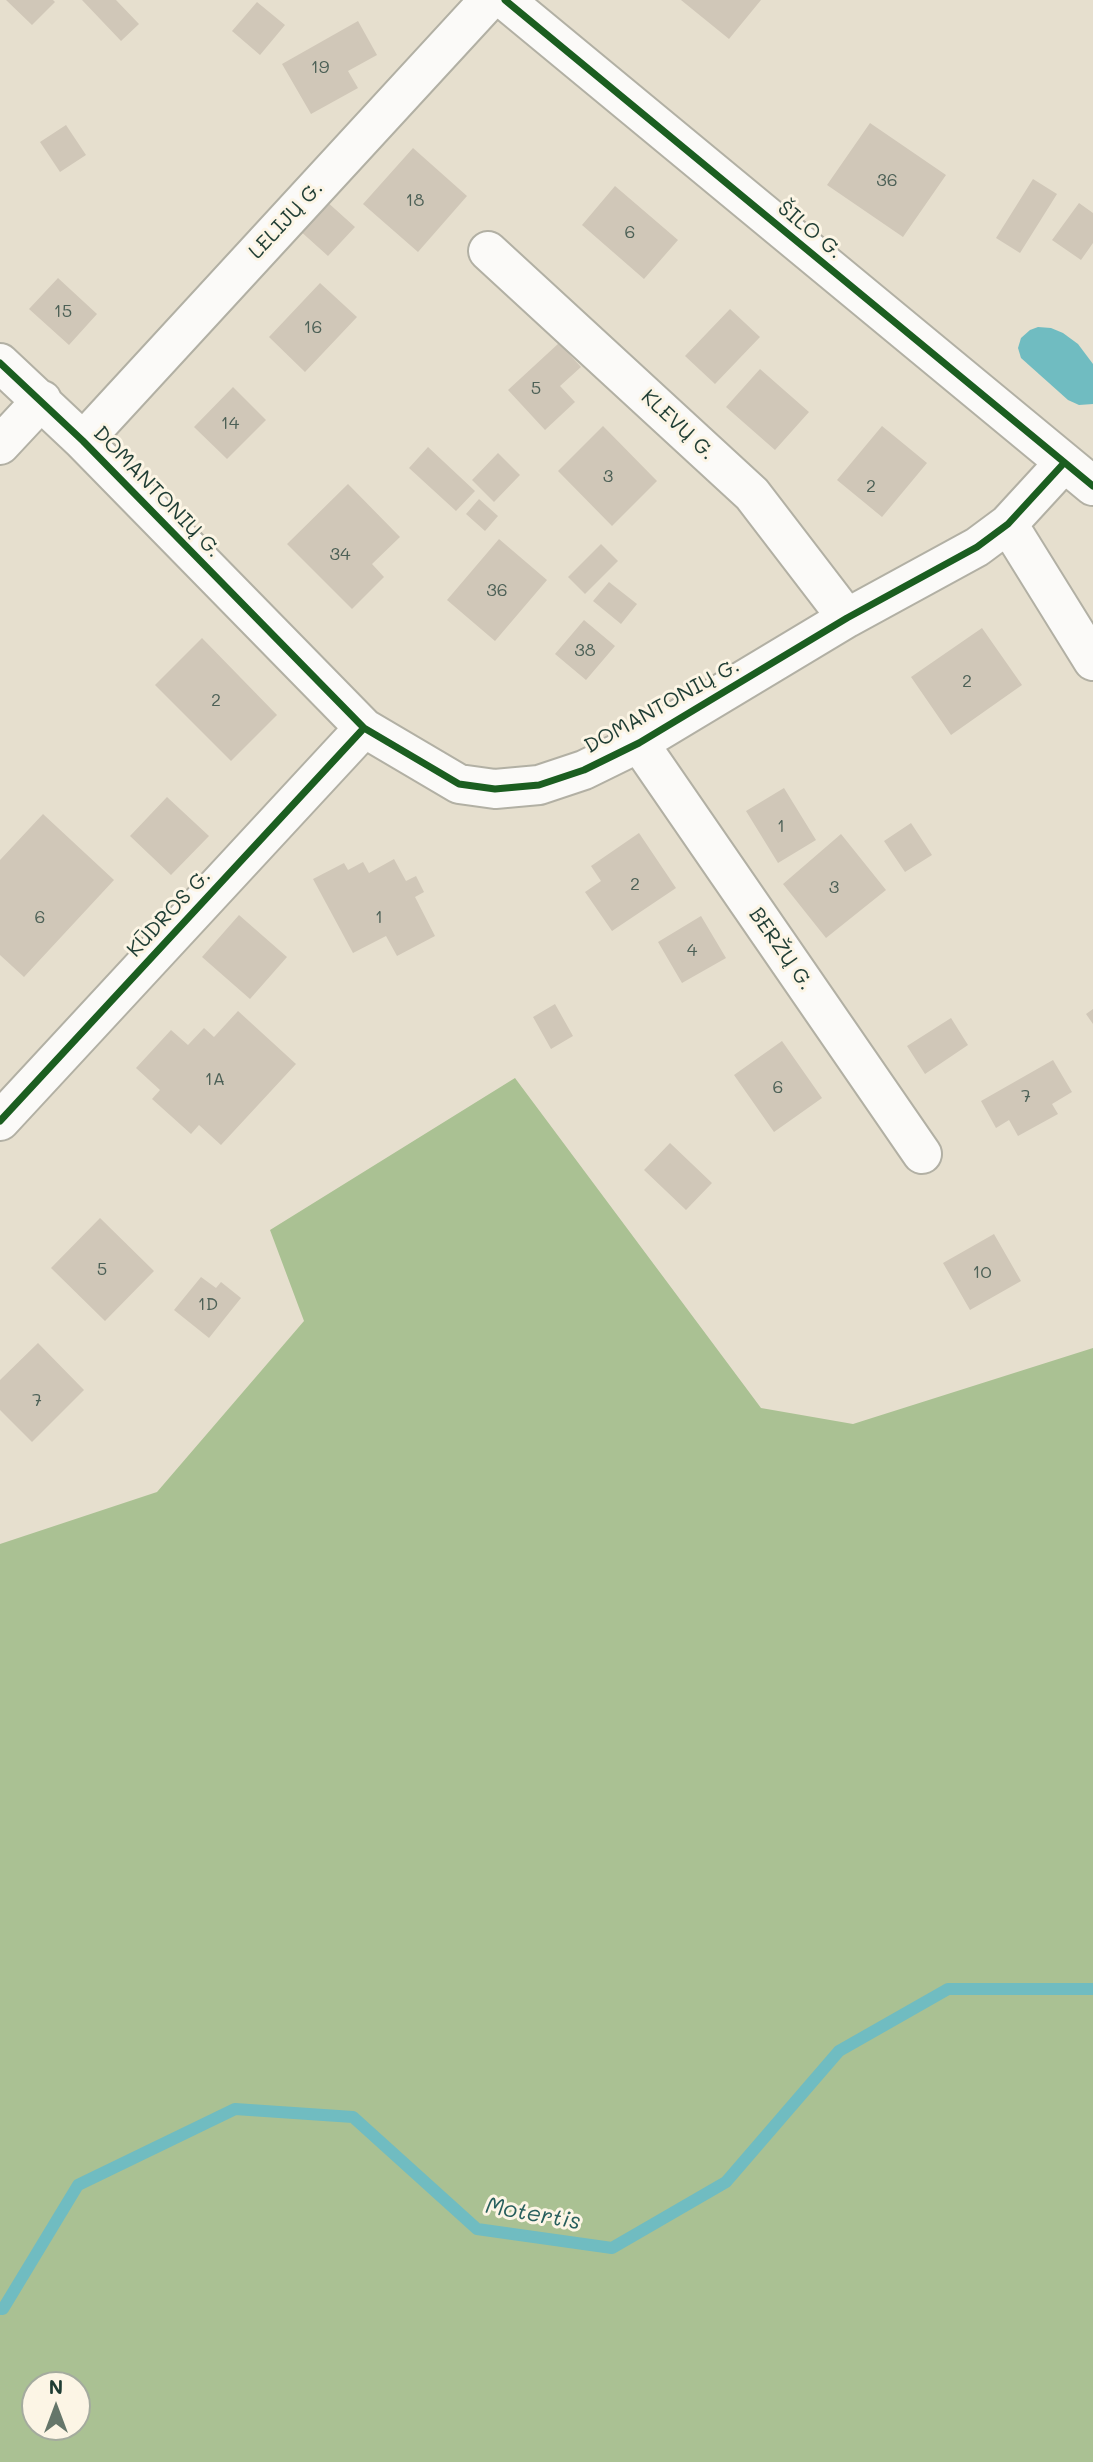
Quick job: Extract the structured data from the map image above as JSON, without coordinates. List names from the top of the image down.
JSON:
{
  "streets": {
    "street": [
      "LELIJŲ G.",
      "ŠILO G.",
      "KLEVŲ G.",
      "DOMANTONIŲ G.",
      "KŪDROS G.",
      "BERŽŲ G."
    ]
  },
  "crossings": [
    ["LELIJŲ G.", "DOMANTONIŲ G."],
    ["ŠILO G.", "DOMANTONIŲ G."],
    ["KLEVŲ G.", "DOMANTONIŲ G."],
    ["DOMANTONIŲ G.", "KŪDROS G."],
    ["DOMANTONIŲ G.", "BERŽŲ G."]
  ],
  "water": ["Motertis"],
  "house_numbers": [
    "19",
    "36",
    "18",
    "6",
    "15",
    "16",
    "5",
    "14",
    "3",
    "2",
    "34",
    "36",
    "38",
    "2",
    "2",
    "1",
    "2",
    "3",
    "6",
    "1",
    "4",
    "1A",
    "6",
    "7",
    "5",
    "10",
    "1D",
    "7"
  ],
  "north": "top"
}
